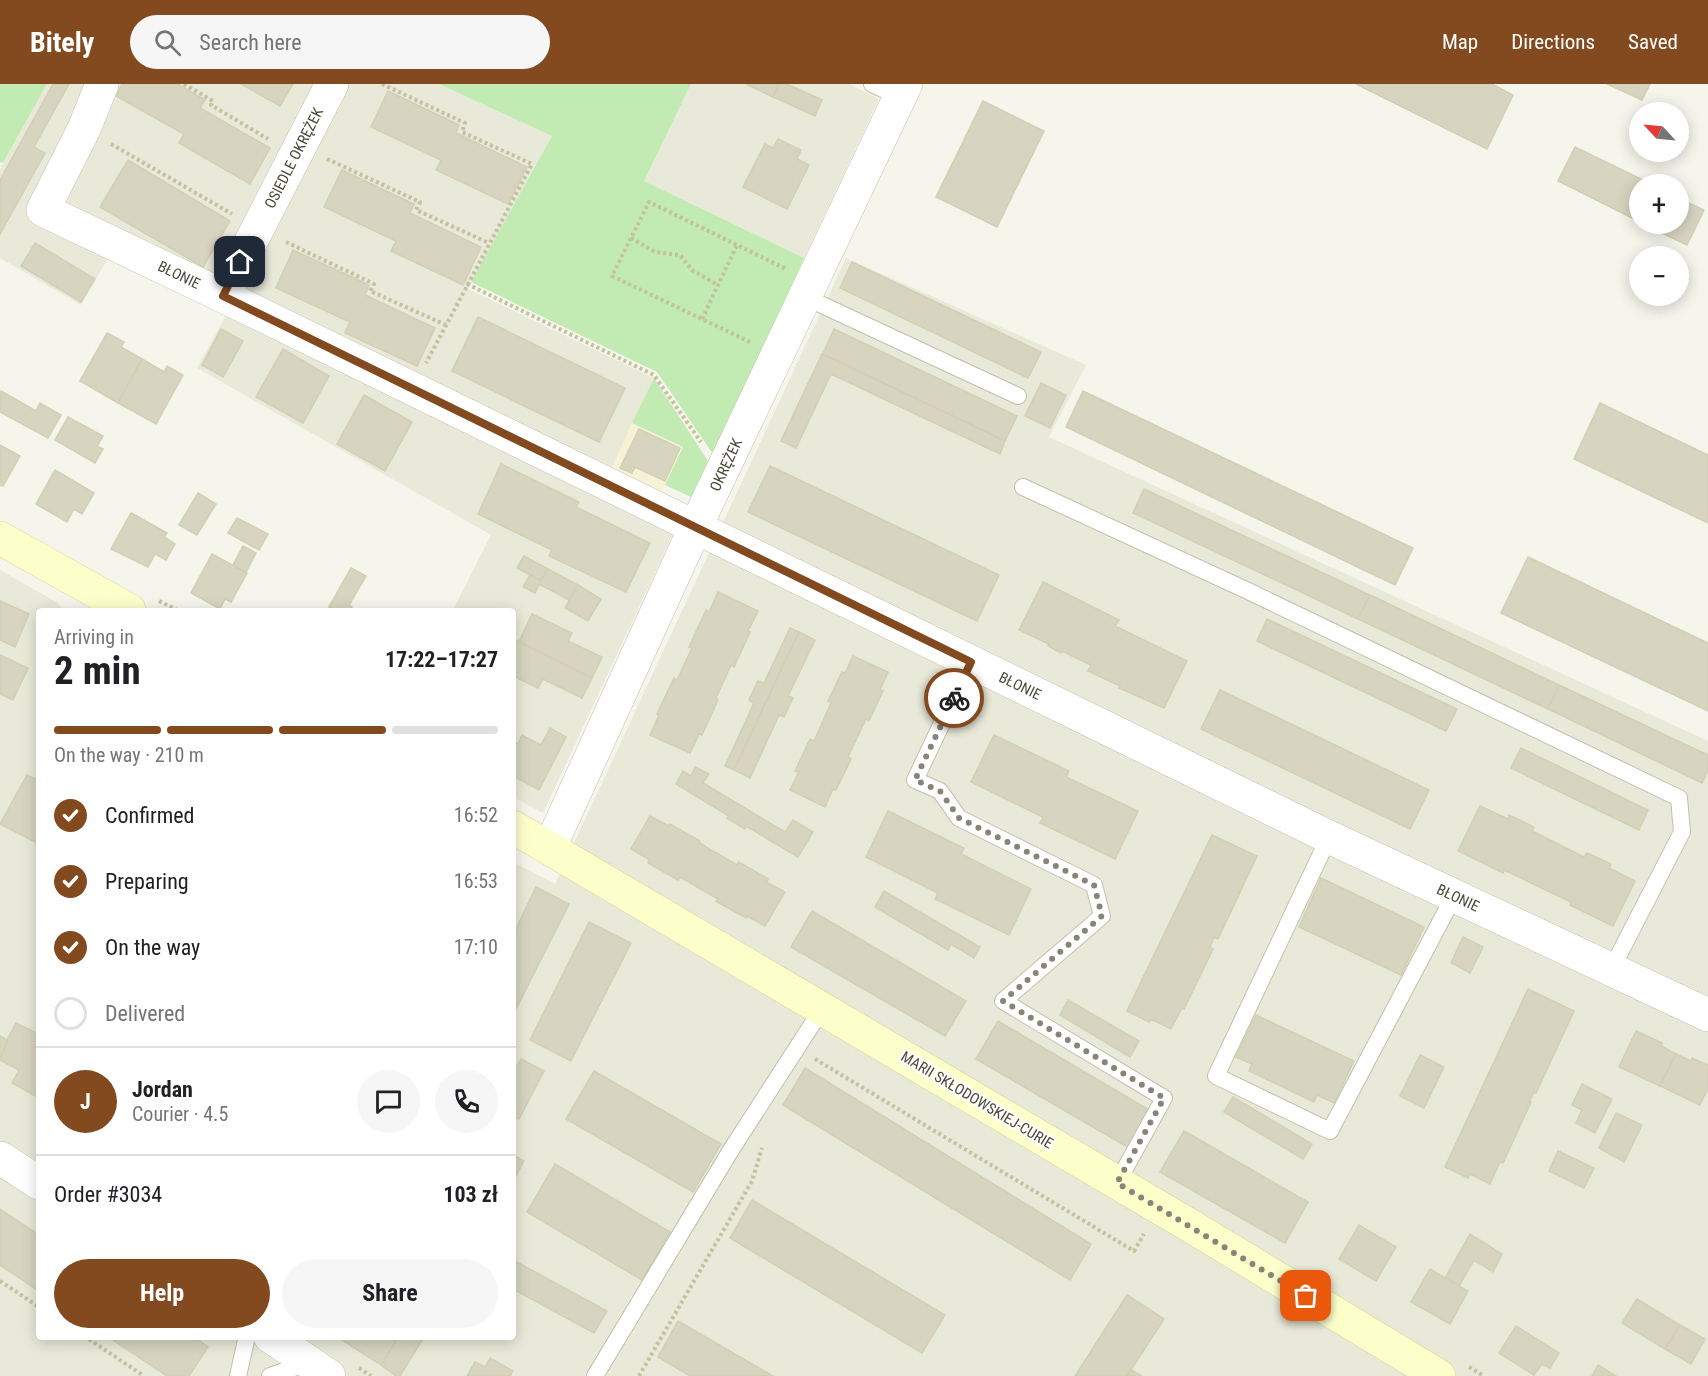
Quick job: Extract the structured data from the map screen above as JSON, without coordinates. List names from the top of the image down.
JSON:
{
  "streets": {
    "street": [
      "OSIEDLE OKRĘŻEK",
      "BŁONIE",
      "OKRĘŻEK",
      "MARII SKŁODOWSKIEJ-CURIE"
    ]
  },
  "crossings": [
    ["OSIEDLE OKRĘŻEK", "BŁONIE"],
    ["BŁONIE", "OKRĘŻEK"],
    ["OKRĘŻEK", "MARII SKŁODOWSKIEJ-CURIE"]
  ],
  "north": "top left",
  "page": {
    "header": "Bitely",
    "search": "Search here",
    "nav": ["Map", "Directions", "Saved"],
    "map_buttons": ["+", "−"],
    "heading": ["2 min", "Arriving in", "17:22–17:27"],
    "panel": [
      "Jordan",
      "Courier · 4.5",
      "Order #3034",
      "103 zł"
    ],
    "bar": "On the way · 210 m",
    "list": [
      ["Confirmed", "16:52"],
      ["Preparing", "16:53"],
      ["On the way", "17:10"],
      "Delivered"
    ],
    "round": "J",
    "buttons": ["Help", "Share"]
  }
}
